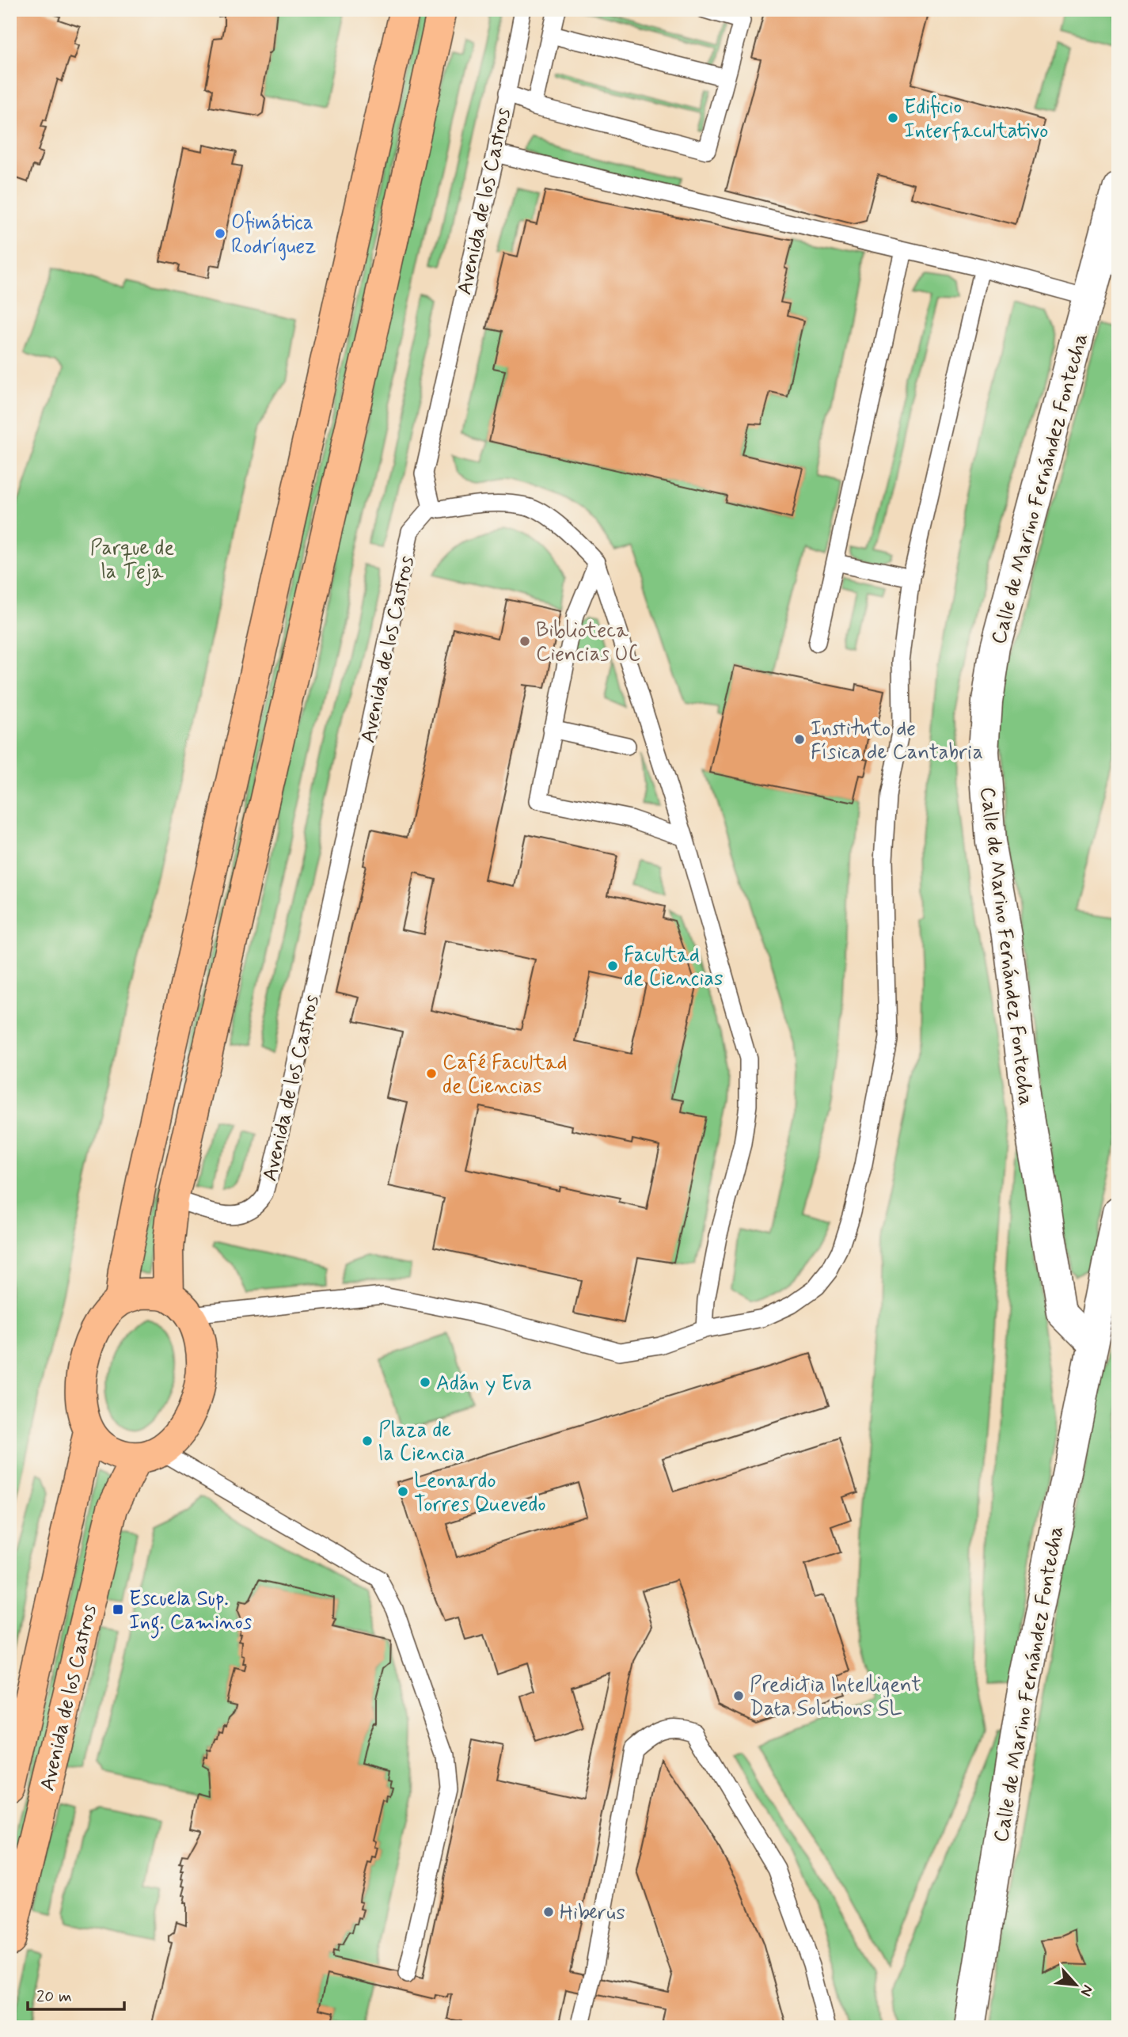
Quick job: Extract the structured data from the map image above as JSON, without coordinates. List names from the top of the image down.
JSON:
{
  "streets": {
    "main road": ["Avenida de los Castros"],
    "street": ["Calle de Marino Fernández Fontecha"]
  },
  "parks": ["Parque de la Teja"],
  "places": {
    "other": [
      "Edificio Interfacultativo",
      "Ofimática Rodríguez",
      "Biblioteca Ciencias UC",
      "Instituto de Física de Cantabria",
      "Facultad de Ciencias",
      "Café Facultad de Ciencias",
      "Adán y Eva",
      "Plaza de la Ciencia",
      "Leonardo Torres Quevedo",
      "Predictia Intelligent Data Solutions SL",
      "Hiberus"
    ],
    "transit": ["Escuela Sup. Ing. Caminos"]
  },
  "scale_bar": "20 m",
  "north": "bottom right"
}
